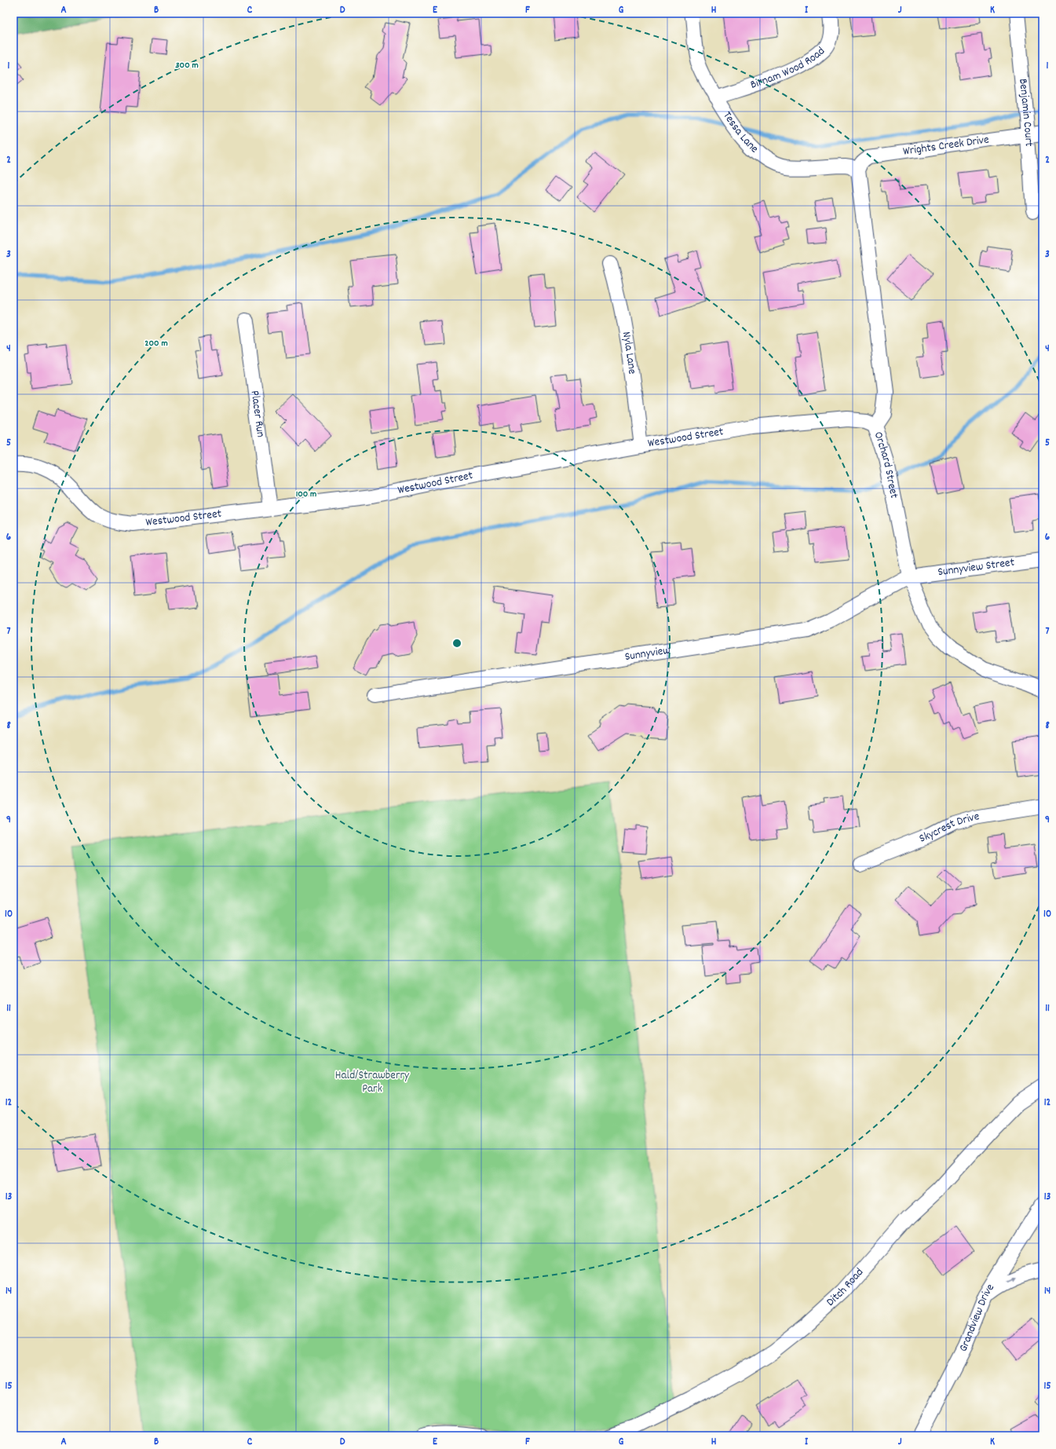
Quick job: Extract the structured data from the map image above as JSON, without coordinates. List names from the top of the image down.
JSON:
{
  "streets": {
    "street": [
      "Birnam Wood Road",
      "Benjamin Court",
      "Tessa Lane",
      "Wrights Creek Drive",
      "Nyla Lane",
      "Placer Run",
      "Westwood Street",
      "Orchard Street",
      "Sunnyview Street",
      "Sunnyview",
      "Skycrest Drive",
      "Ditch Road",
      "Grandview Drive"
    ]
  },
  "crossings": [
    ["Birnam Wood Road", "Tessa Lane"],
    ["Benjamin Court", "Wrights Creek Drive"],
    ["Tessa Lane", "Wrights Creek Drive"],
    ["Tessa Lane", "Orchard Street"],
    ["Wrights Creek Drive", "Orchard Street"],
    ["Nyla Lane", "Westwood Street"],
    ["Placer Run", "Westwood Street"],
    ["Westwood Street", "Orchard Street"],
    ["Orchard Street", "Sunnyview Street"],
    ["Orchard Street", "Sunnyview"],
    ["Sunnyview Street", "Sunnyview"]
  ],
  "parks": ["Hald/Strawberry Park"],
  "grid": {
    "columns": [
      "A",
      "B",
      "C",
      "D",
      "E",
      "F",
      "G",
      "H",
      "I",
      "J",
      "K"
    ],
    "rows": [
      "1",
      "2",
      "3",
      "4",
      "5",
      "6",
      "7",
      "8",
      "9",
      "10",
      "11",
      "12",
      "13",
      "14",
      "15"
    ]
  },
  "rings": ["300 m", "200 m", "100 m"]
}
